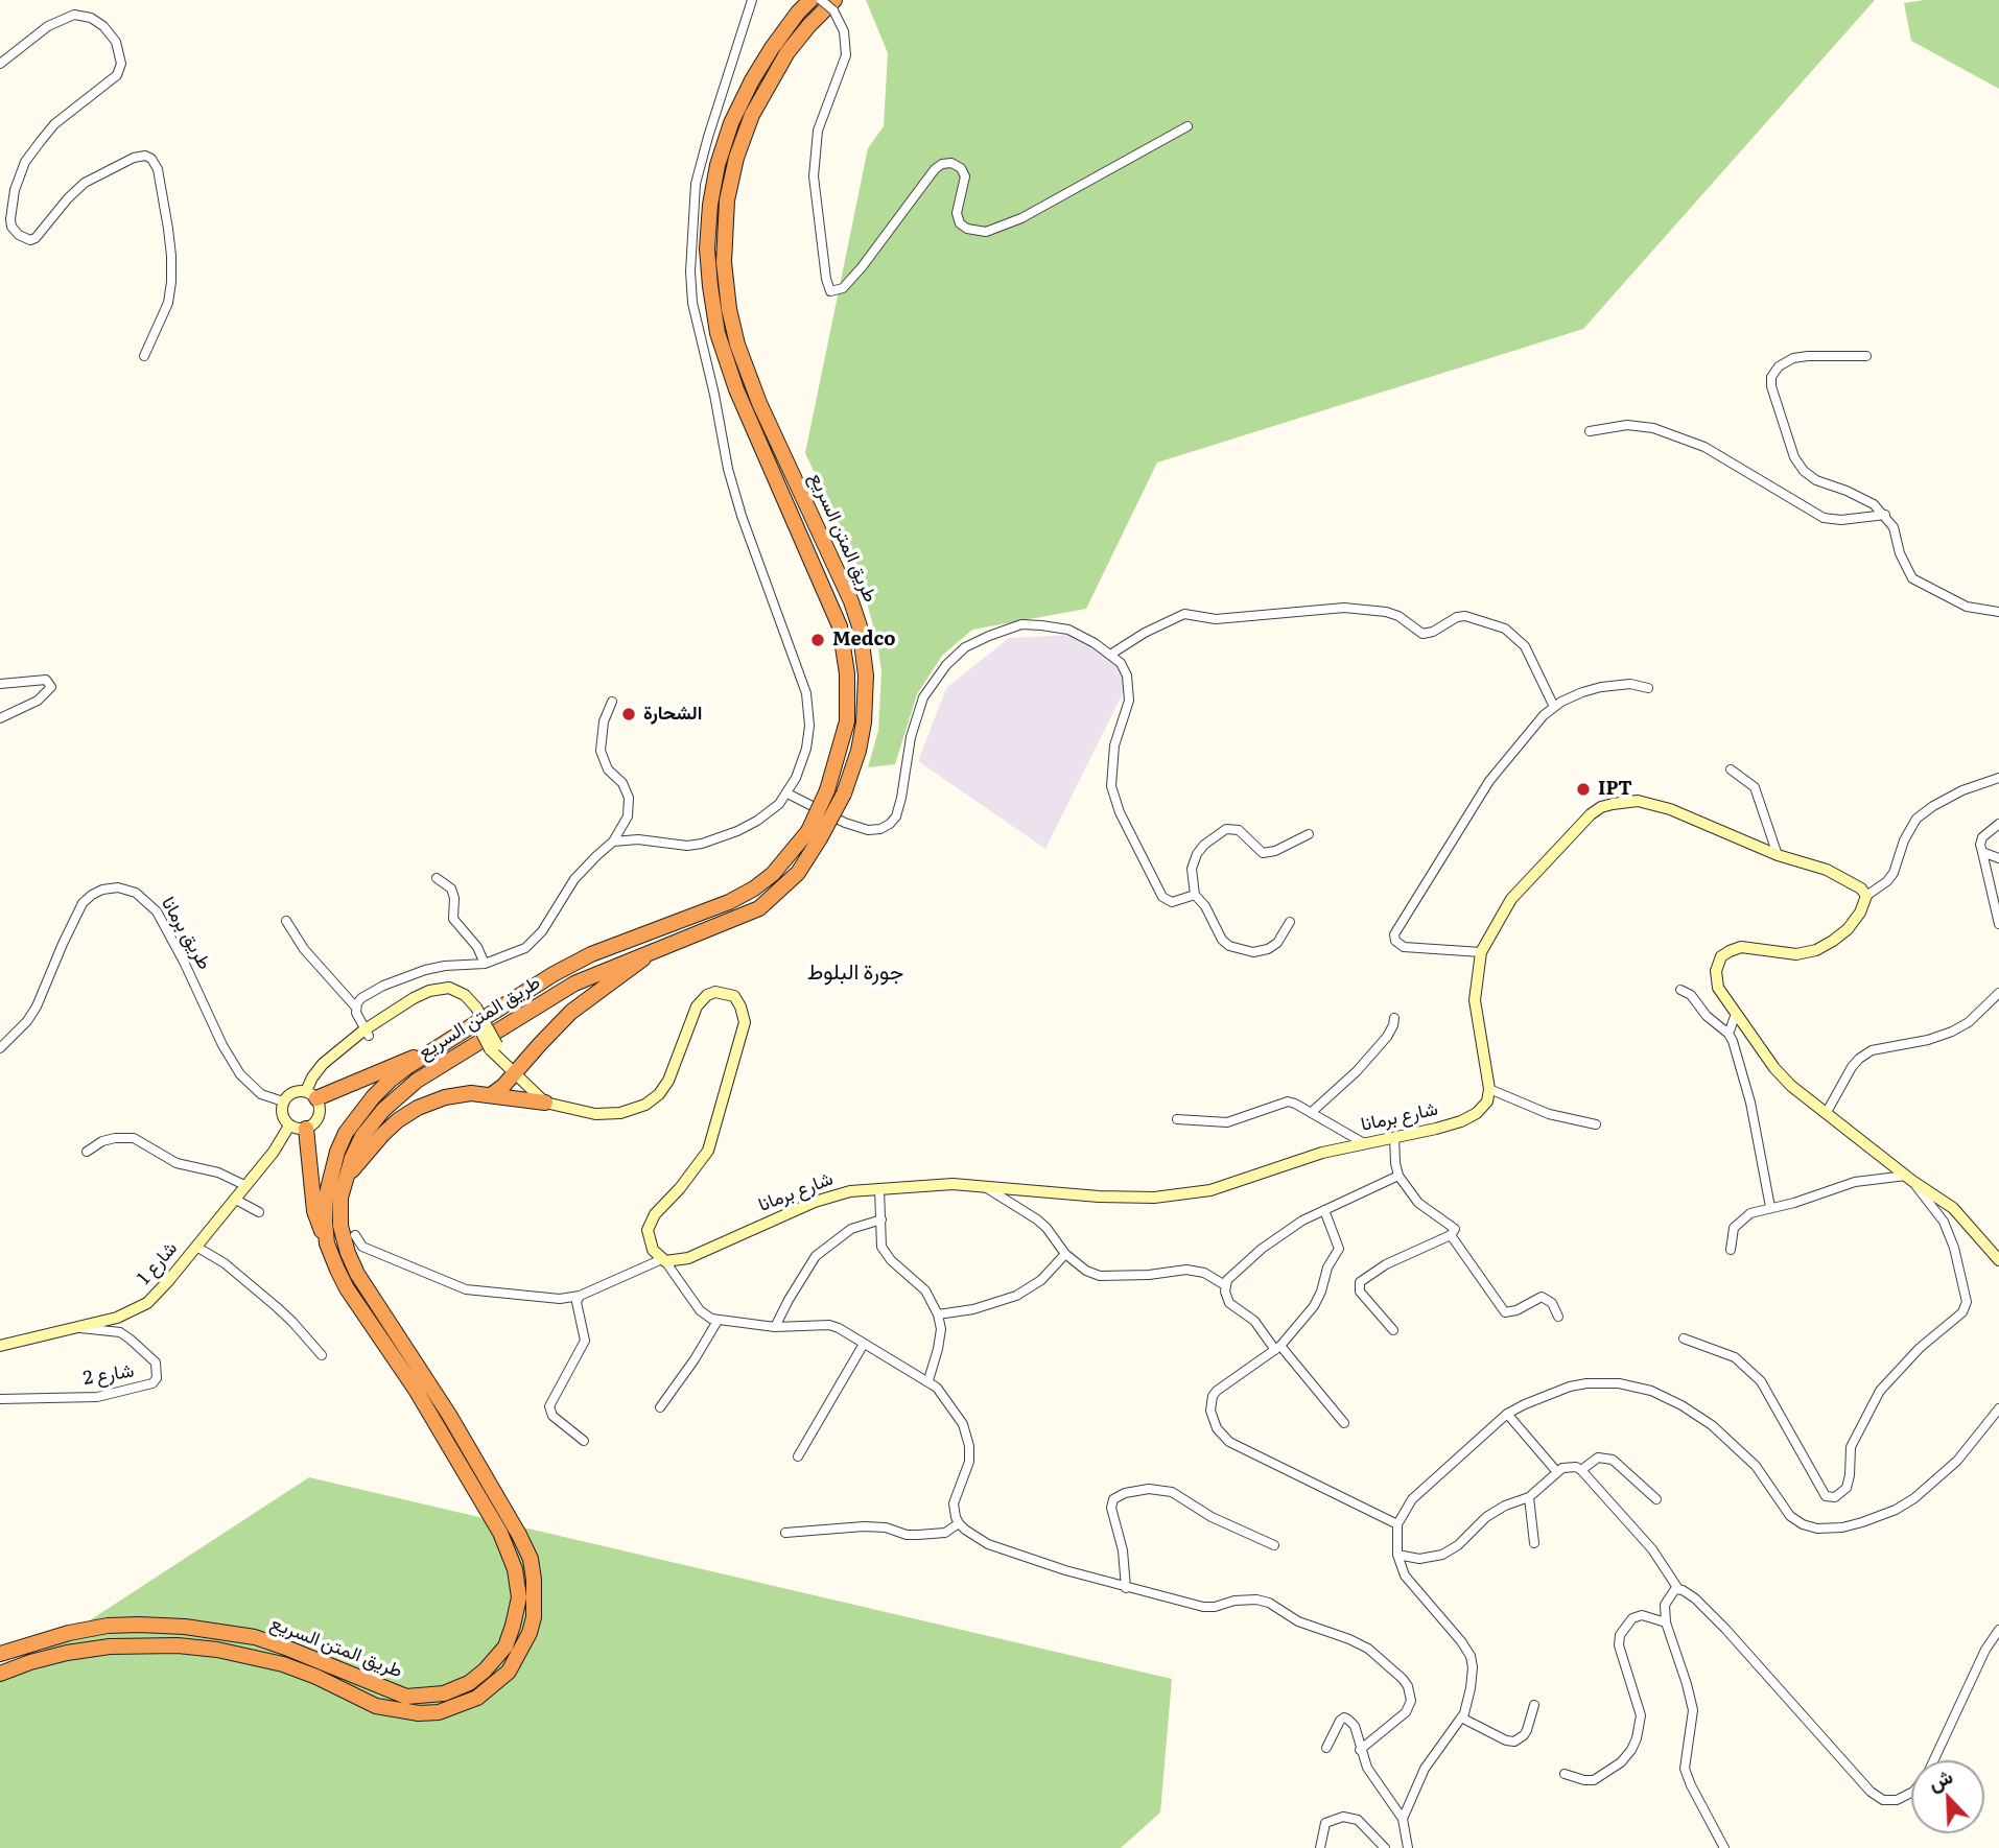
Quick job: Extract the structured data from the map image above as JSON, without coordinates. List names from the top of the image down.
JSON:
{
  "streets": {
    "highway": ["طريق المتن السريع"],
    "street": [
      "طريق برمانا",
      "شارع برمانا",
      "شارع 1",
      "شارع 2"
    ]
  },
  "crossings": [
    ["طريق برمانا", "شارع 1"],
    ["شارع 1", "شارع 2"]
  ],
  "districts": ["جورة البلوط"],
  "places": ["Medco", "الشحارة", "IPT"],
  "north": "top left"
}
